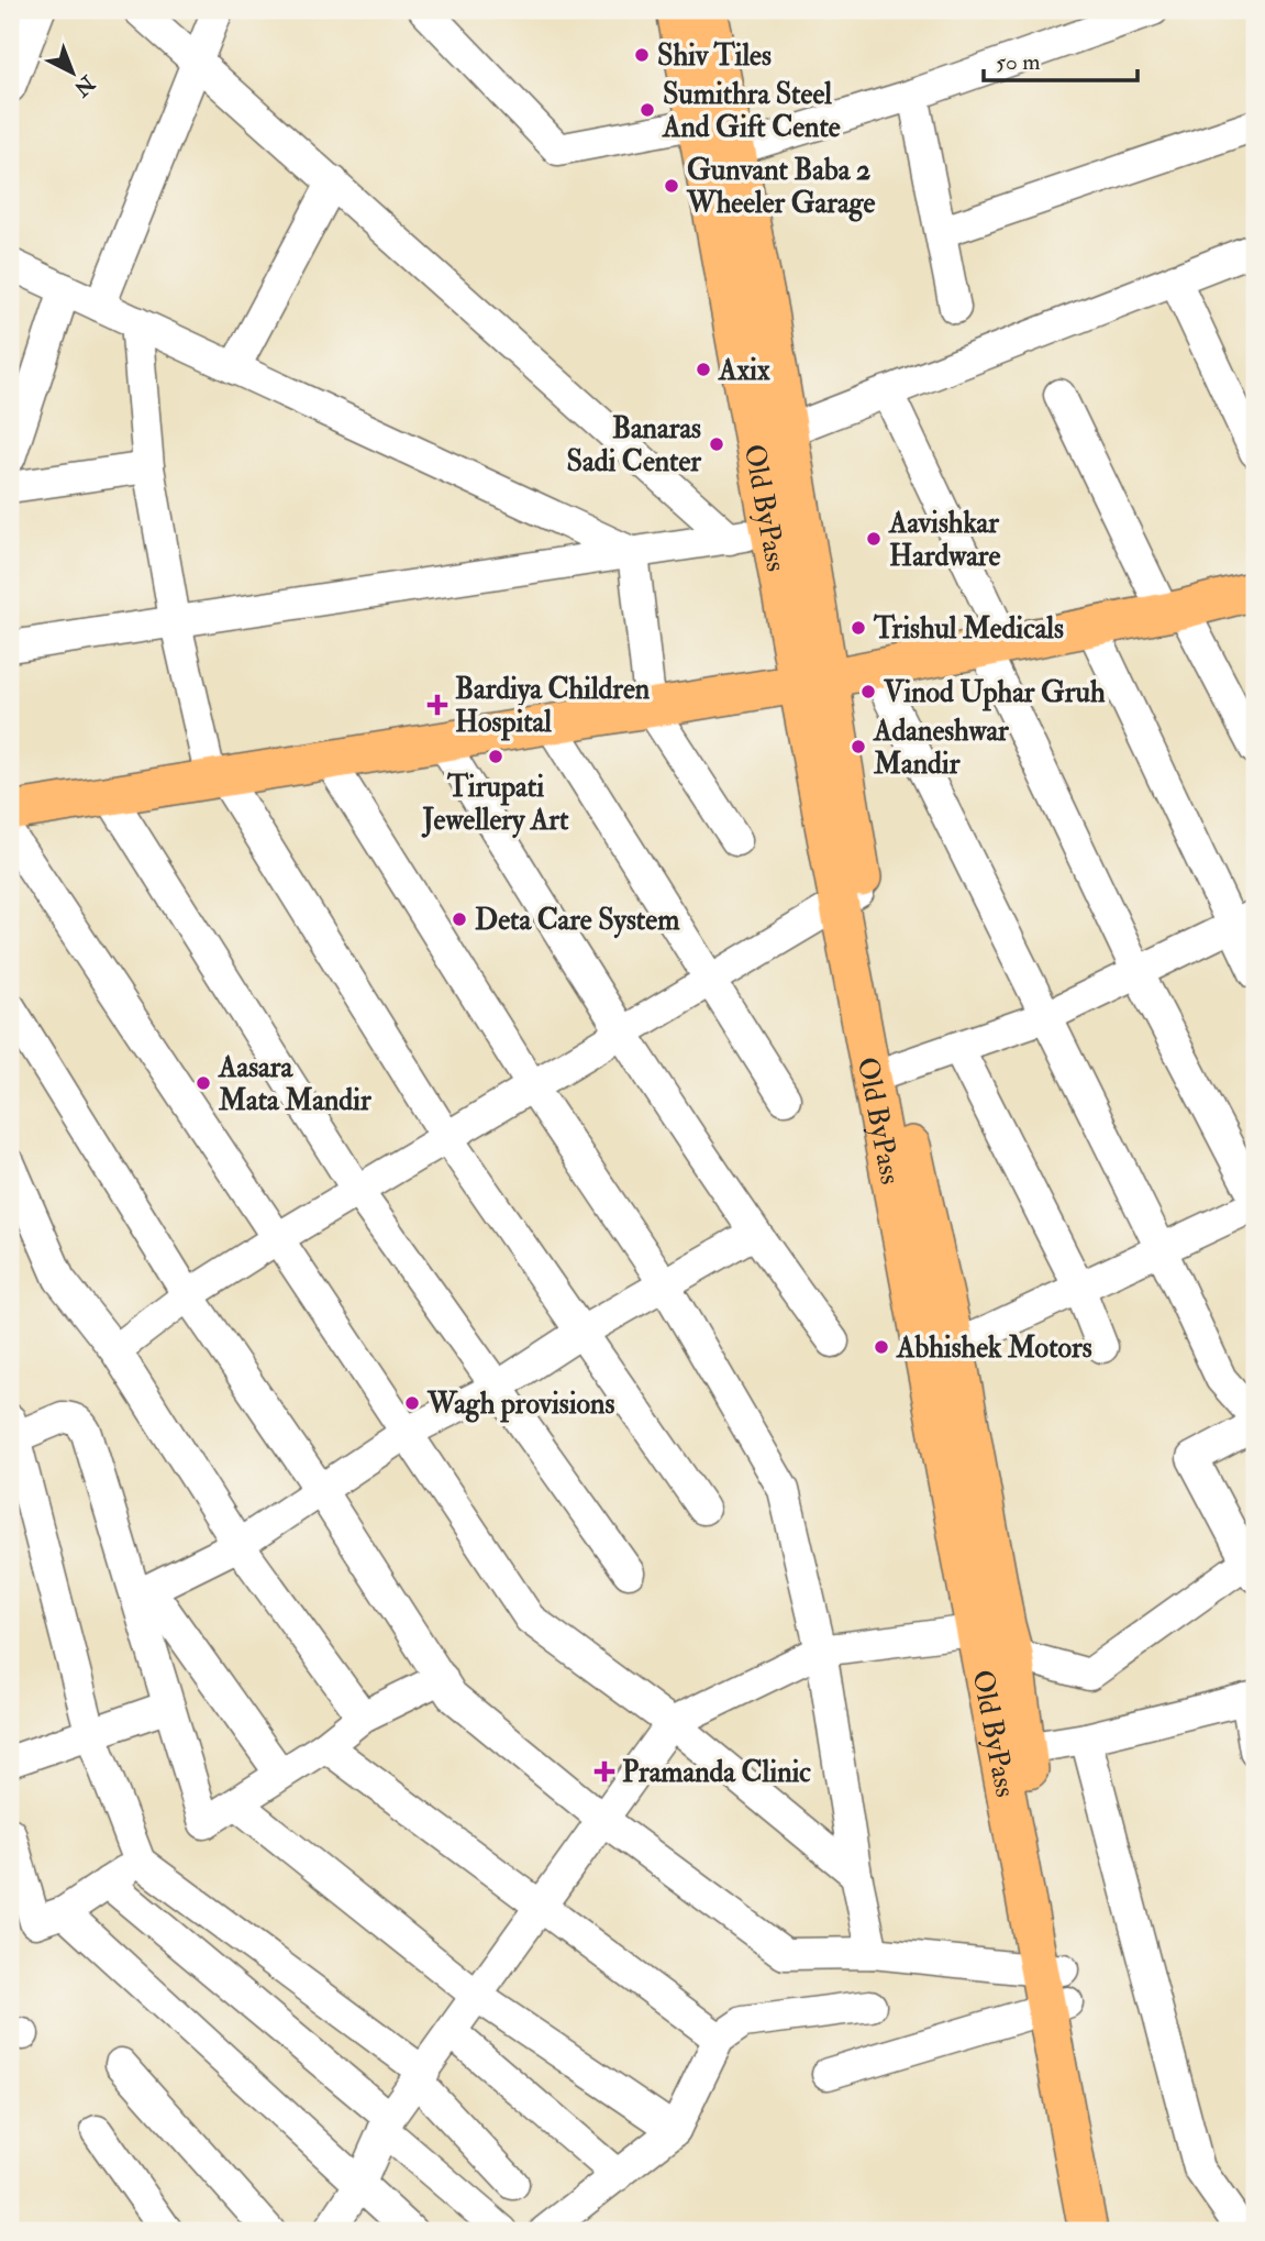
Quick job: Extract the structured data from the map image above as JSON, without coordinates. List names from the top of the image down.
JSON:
{
  "streets": {
    "main road": ["Old ByPass"]
  },
  "places": {
    "other": [
      "Shiv Tiles",
      "Sumithra Steel And Gift Cente",
      "Gunvant Baba 2 Wheeler Garage",
      "Axix",
      "Banaras Sadi Center",
      "Aavishkar Hardware",
      "Trishul Medicals",
      "Vinod Uphar Gruh",
      "Adaneshwar Mandir",
      "Tirupati Jewellery Art",
      "Deta Care System",
      "Aasara Mata Mandir",
      "Abhishek Motors",
      "Wagh provisions"
    ],
    "health": ["Bardiya Children Hospital", "Pramanda Clinic"]
  },
  "scale_bar": "50 m",
  "north": "bottom right"
}
